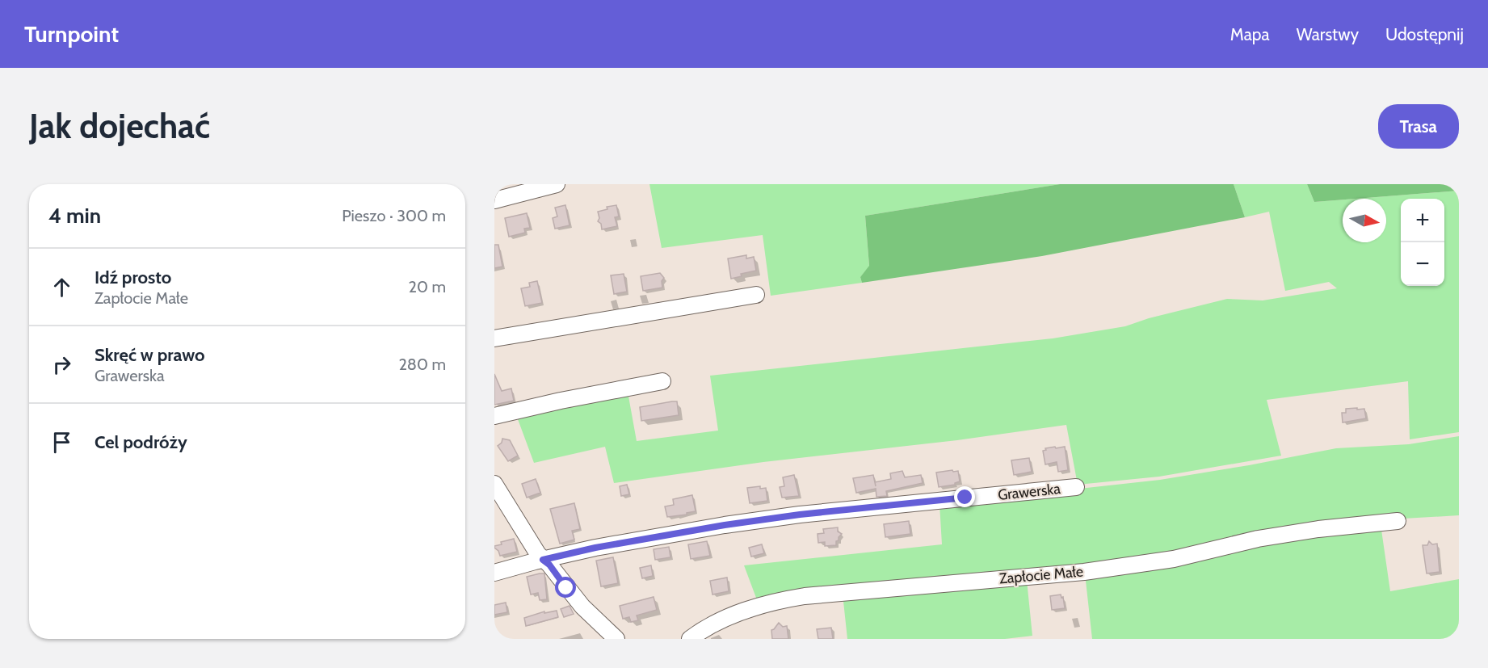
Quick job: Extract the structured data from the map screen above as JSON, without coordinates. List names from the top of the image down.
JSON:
{
  "streets": {
    "street": ["Grawerska", "Zapłocie Małe"]
  },
  "north": "right",
  "page": {
    "header": "Turnpoint",
    "nav": ["Mapa", "Warstwy", "Udostępnij"],
    "buttons": "Trasa",
    "title": "Jak dojechać",
    "heading": ["4 min", "Pieszo · 300 m"],
    "map_buttons": ["+", "−"],
    "list": [
      ["Idź prosto", "Zapłocie Małe", "20 m"],
      ["Skręć w prawo", "Grawerska", "280 m"],
      "Cel podróży"
    ]
  }
}
